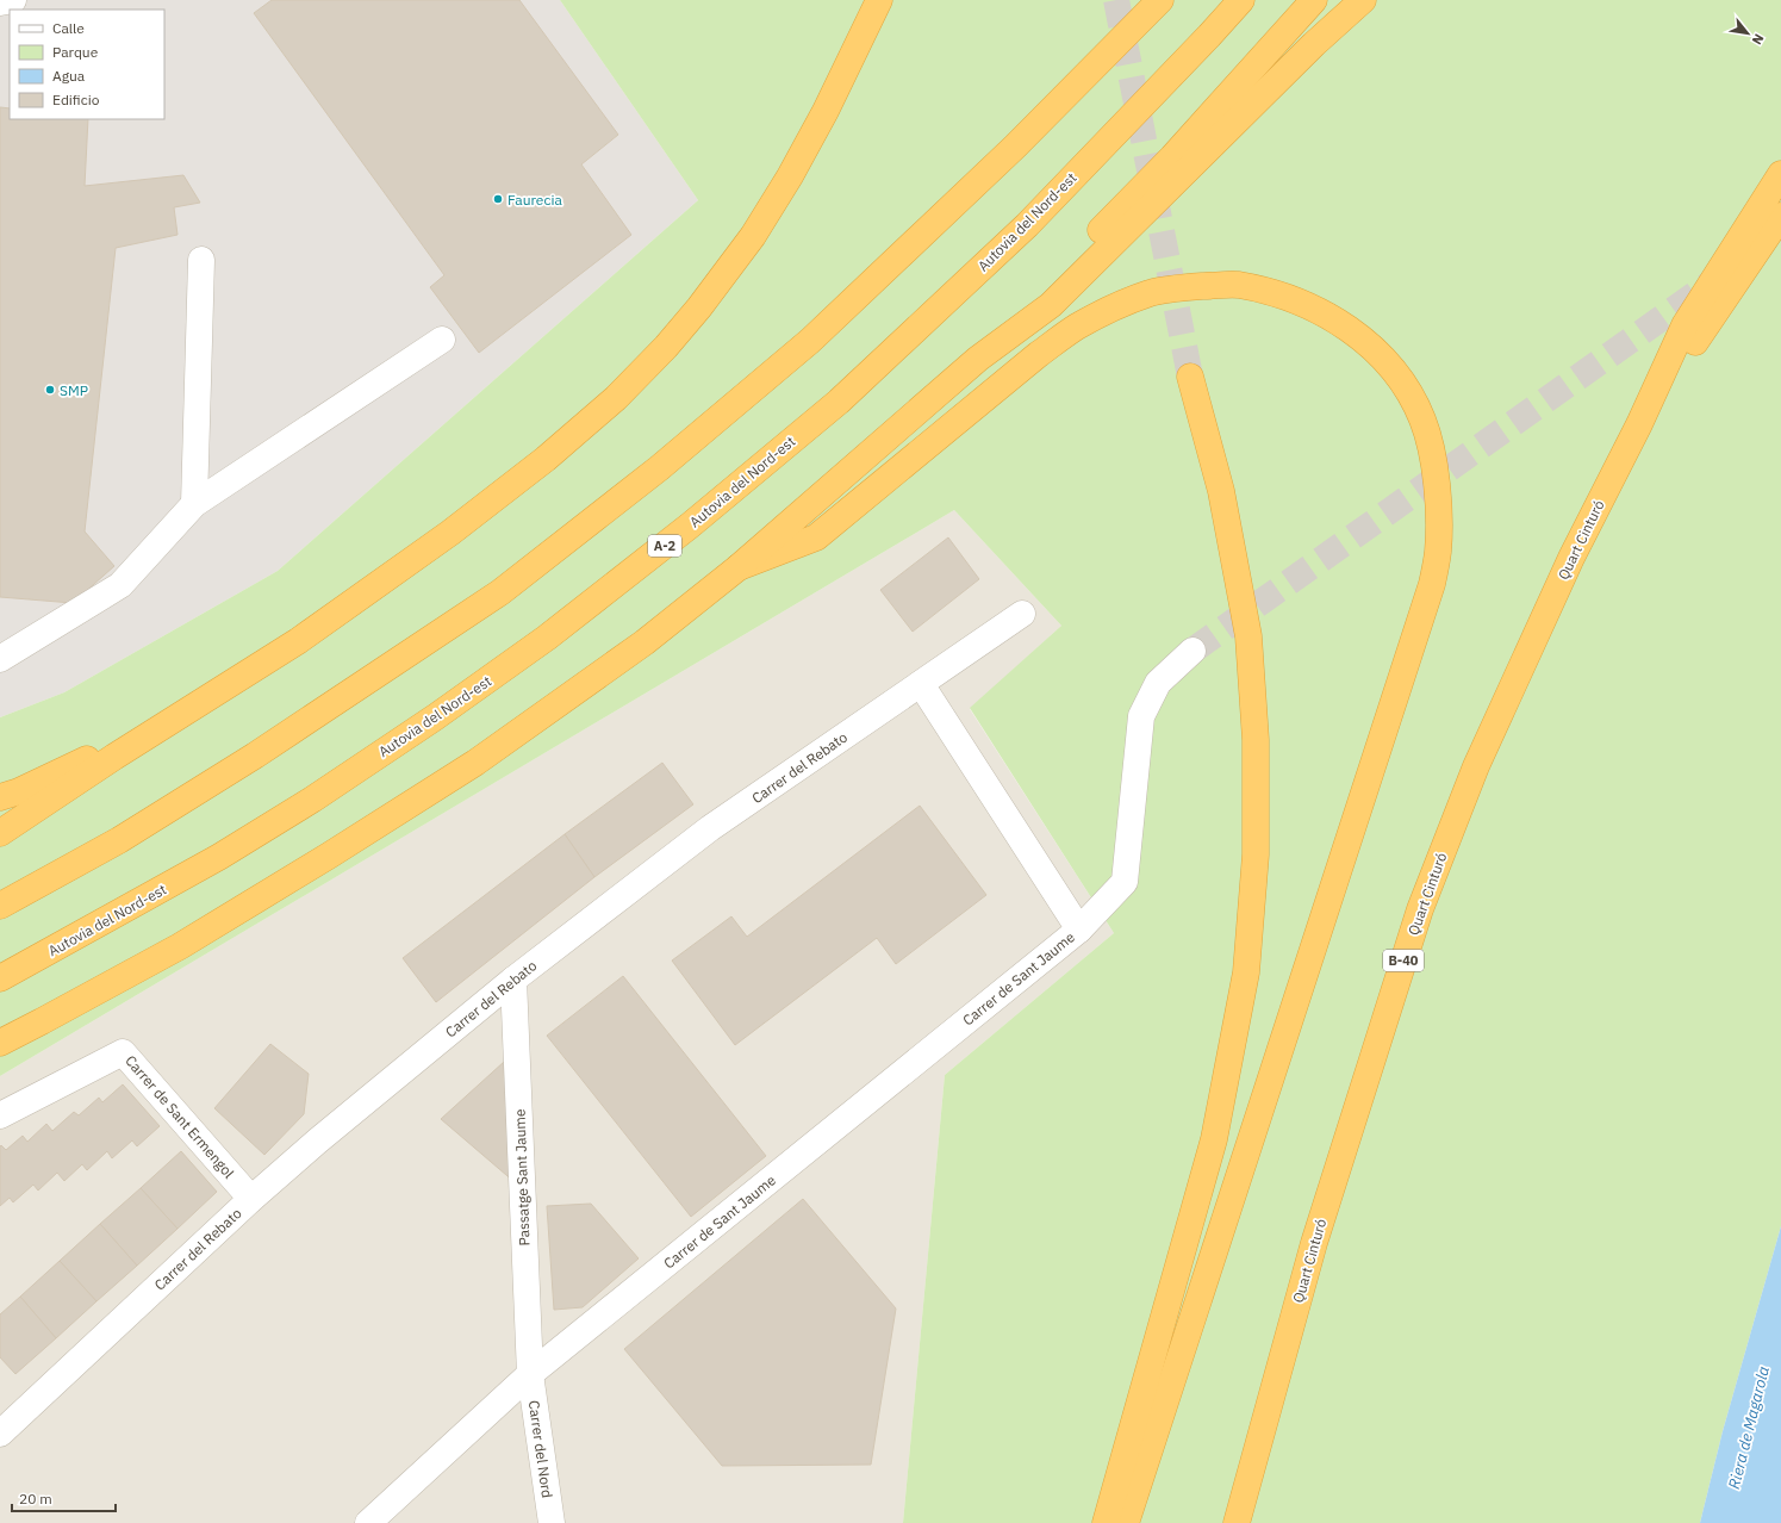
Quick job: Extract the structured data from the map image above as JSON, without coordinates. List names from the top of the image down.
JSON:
{
  "streets": {
    "highway": [
      "Autovia del Nord-est",
      "Quart Cinturó",
      "A-2",
      "B-40"
    ],
    "street": [
      "Carrer del Rebato",
      "Carrer de Sant Jaume",
      "Carrer de Sant Ermengol",
      "Passatge Sant Jaume",
      "Carrer del Nord"
    ]
  },
  "crossings": [
    ["Carrer del Rebato", "Carrer de Sant Ermengol"],
    ["Carrer del Rebato", "Passatge Sant Jaume"],
    ["Carrer de Sant Jaume", "Passatge Sant Jaume"],
    ["Carrer de Sant Jaume", "Carrer del Nord"],
    ["Passatge Sant Jaume", "Carrer del Nord"]
  ],
  "water": ["Riera de Magarola"],
  "places": ["Faurecia", "SMP"],
  "legend": [
    "Calle",
    "Parque",
    "Agua",
    "Edificio"
  ],
  "scale_bar": "20 m",
  "north": "bottom right"
}
